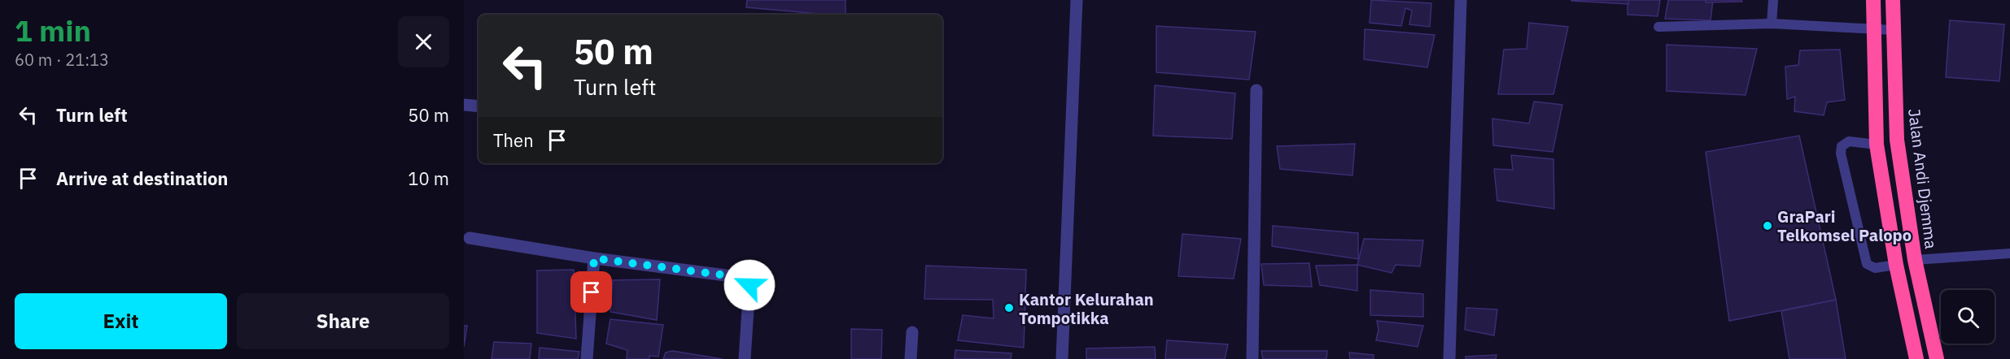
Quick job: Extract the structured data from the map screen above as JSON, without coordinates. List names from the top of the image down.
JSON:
{
  "streets": {
    "highway": ["Jalan Andi Djemma"]
  },
  "places": ["GraPari Telkomsel Palopo", "Kantor Kelurahan Tompotikka"],
  "page": {
    "heading": ["1 min", "60 m · 21:13"],
    "turn": ["50 m", "Turn left"],
    "list": [
      {
        "name": "Turn left",
        "value": "50 m"
      },
      {
        "name": "Arrive at destination",
        "value": "10 m"
      }
    ],
    "then": "Then",
    "buttons": ["Exit", "Share"]
  }
}
